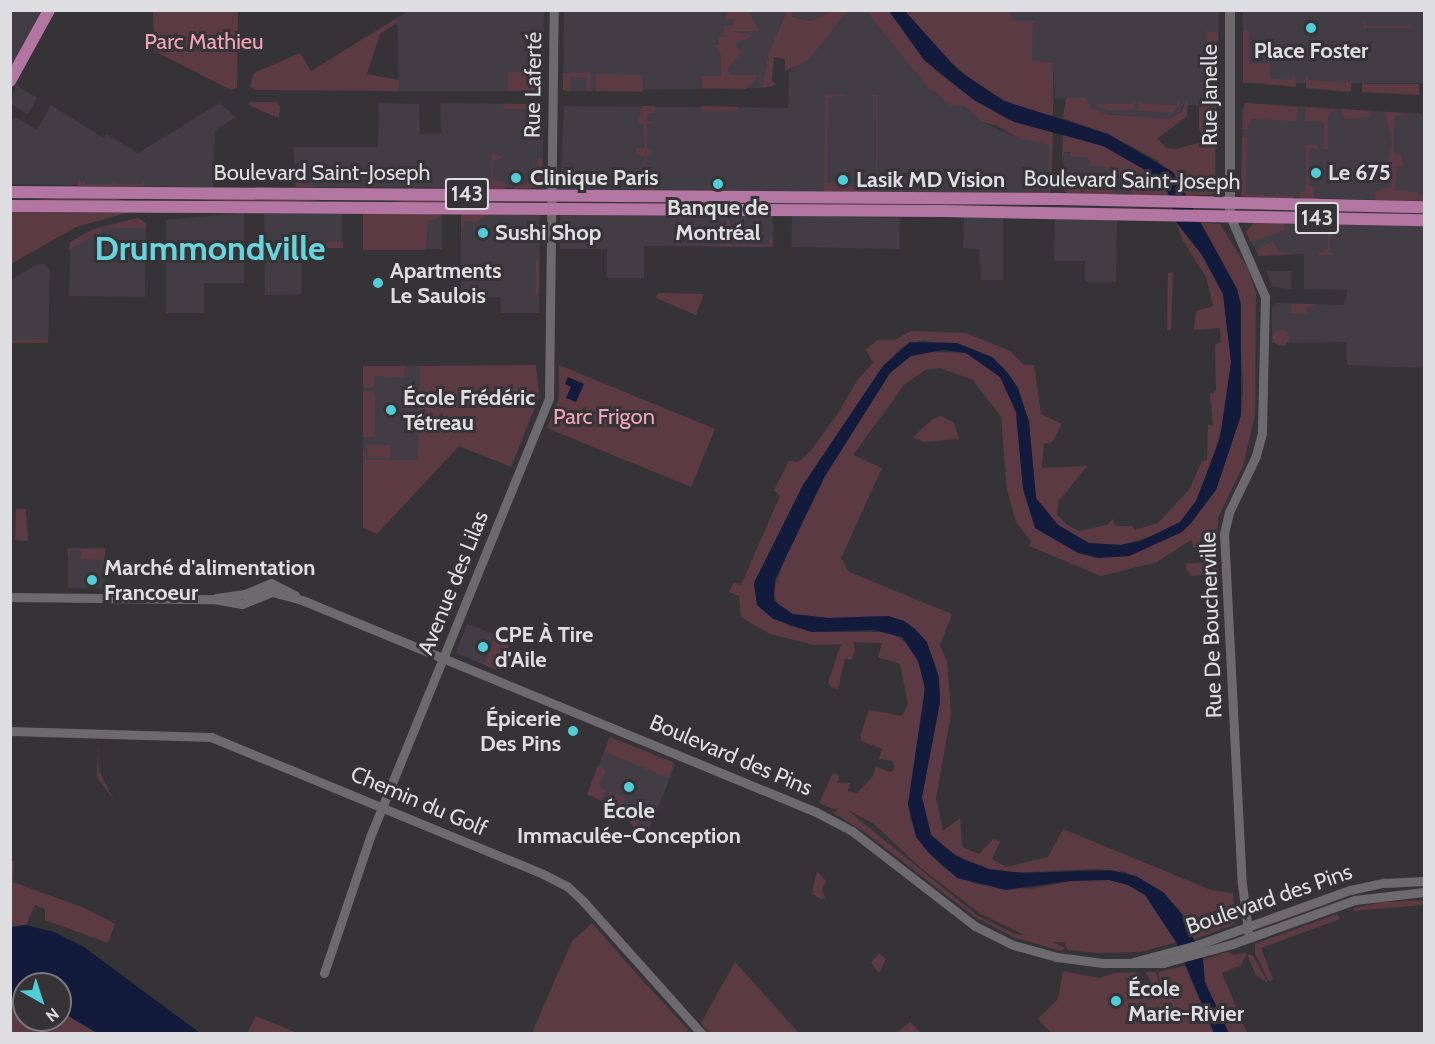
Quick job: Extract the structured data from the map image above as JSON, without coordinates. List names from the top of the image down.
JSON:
{
  "streets": {
    "main road": ["Rue Janelle", "Boulevard Saint-Joseph", "143"],
    "street": [
      "Rue Laferté",
      "Avenue des Lilas",
      "Rue De Boucherville",
      "Boulevard des Pins",
      "Chemin du Golf"
    ]
  },
  "crossings": [
    ["Rue Laferté", "Boulevard Saint-Joseph"],
    ["Rue Laferté", "Avenue des Lilas"],
    ["Rue Janelle", "Boulevard Saint-Joseph"],
    ["Rue Janelle", "Rue De Boucherville"],
    ["Boulevard Saint-Joseph", "Avenue des Lilas"],
    ["Boulevard Saint-Joseph", "Rue De Boucherville"],
    ["Avenue des Lilas", "Boulevard des Pins"],
    ["Avenue des Lilas", "Chemin du Golf"],
    ["Rue De Boucherville", "Boulevard des Pins"]
  ],
  "districts": ["Drummondville"],
  "parks": ["Parc Mathieu", "Parc Frigon"],
  "places": [
    "Place Foster",
    "Le 675",
    "Clinique Paris",
    "Lasik MD Vision",
    "Banque de Montréal",
    "Sushi Shop",
    "Apartments Le Saulois",
    "École Frédéric Tétreau",
    "Marché d'alimentation Francoeur",
    "CPE À Tire d'Aile",
    "Épicerie Des Pins",
    "École Immaculée-Conception",
    "École Marie-Rivier"
  ],
  "north": "bottom right"
}
